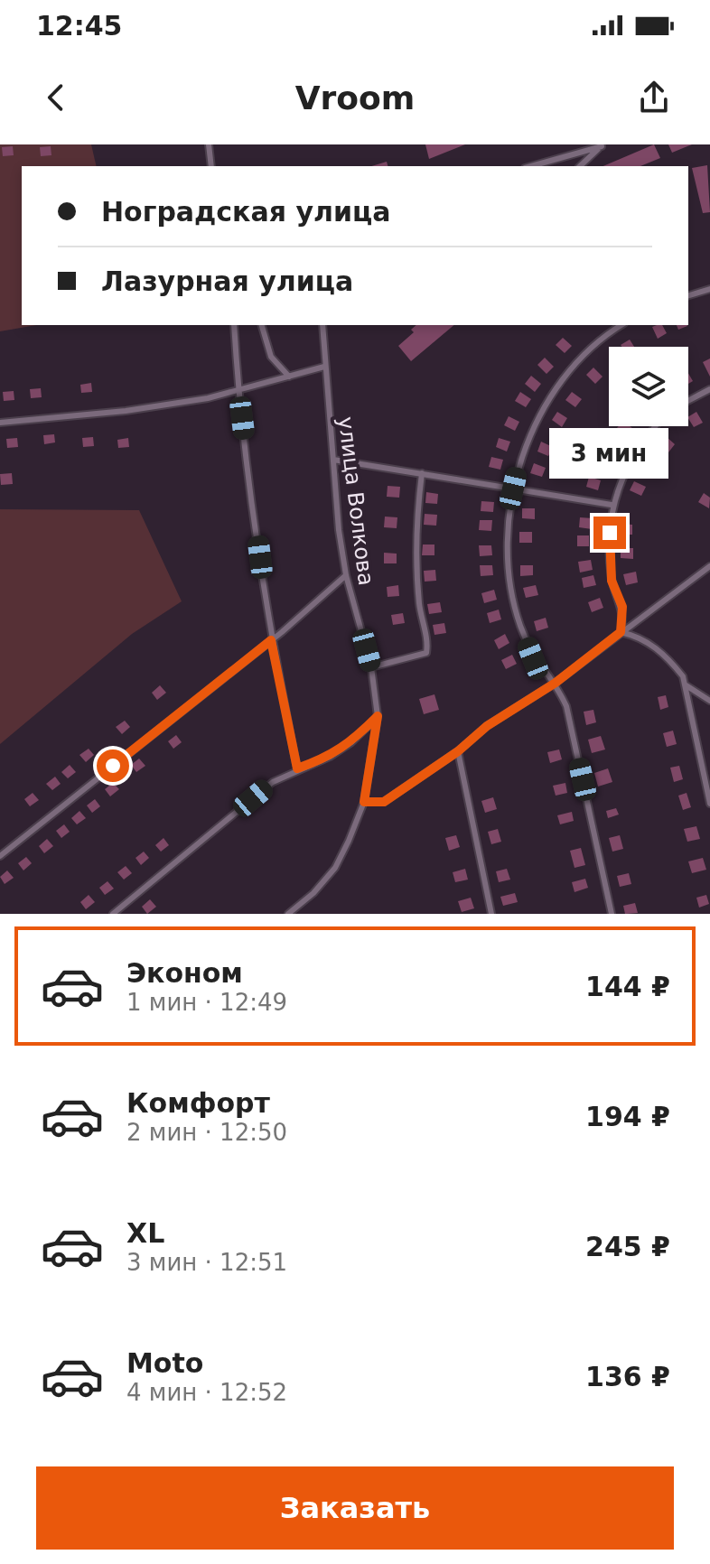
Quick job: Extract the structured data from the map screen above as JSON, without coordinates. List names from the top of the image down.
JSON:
{
  "streets": {
    "street": ["улица Волкова"]
  },
  "page": {
    "status": "12:45",
    "header": "Vroom",
    "banner": ["Ноградская улица", "Лазурная улица"],
    "bubble": "3 мин",
    "list": [
      {
        "name": "Эконом",
        "note": "1 мин · 12:49",
        "value": "144 ₽"
      },
      {
        "name": "Комфорт",
        "note": "2 мин · 12:50",
        "value": "194 ₽"
      },
      {
        "name": "XL",
        "note": "3 мин · 12:51",
        "value": "245 ₽"
      },
      {
        "name": "Moto",
        "note": "4 мин · 12:52",
        "value": "136 ₽"
      }
    ],
    "buttons": "Заказать"
  }
}
